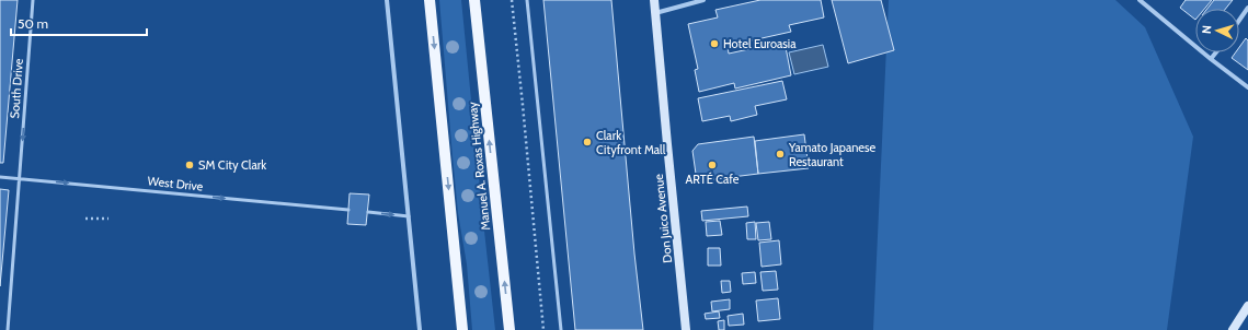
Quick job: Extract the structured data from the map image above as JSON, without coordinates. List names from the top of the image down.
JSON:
{
  "streets": {
    "main road": ["Manuel A. Roxas Highway", "Don Juico Avenue"],
    "lane": ["South Drive", "West Drive"]
  },
  "crossings": [
    ["South Drive", "West Drive"]
  ],
  "one_way": ["South Drive", "West Drive"],
  "places": [
    "Hotel Euroasia",
    "Clark Cityfront Mall",
    "Yamato Japanese Restaurant",
    "SM City Clark",
    "ARTÉ Cafe"
  ],
  "scale_bar": "50 m",
  "north": "left"
}
